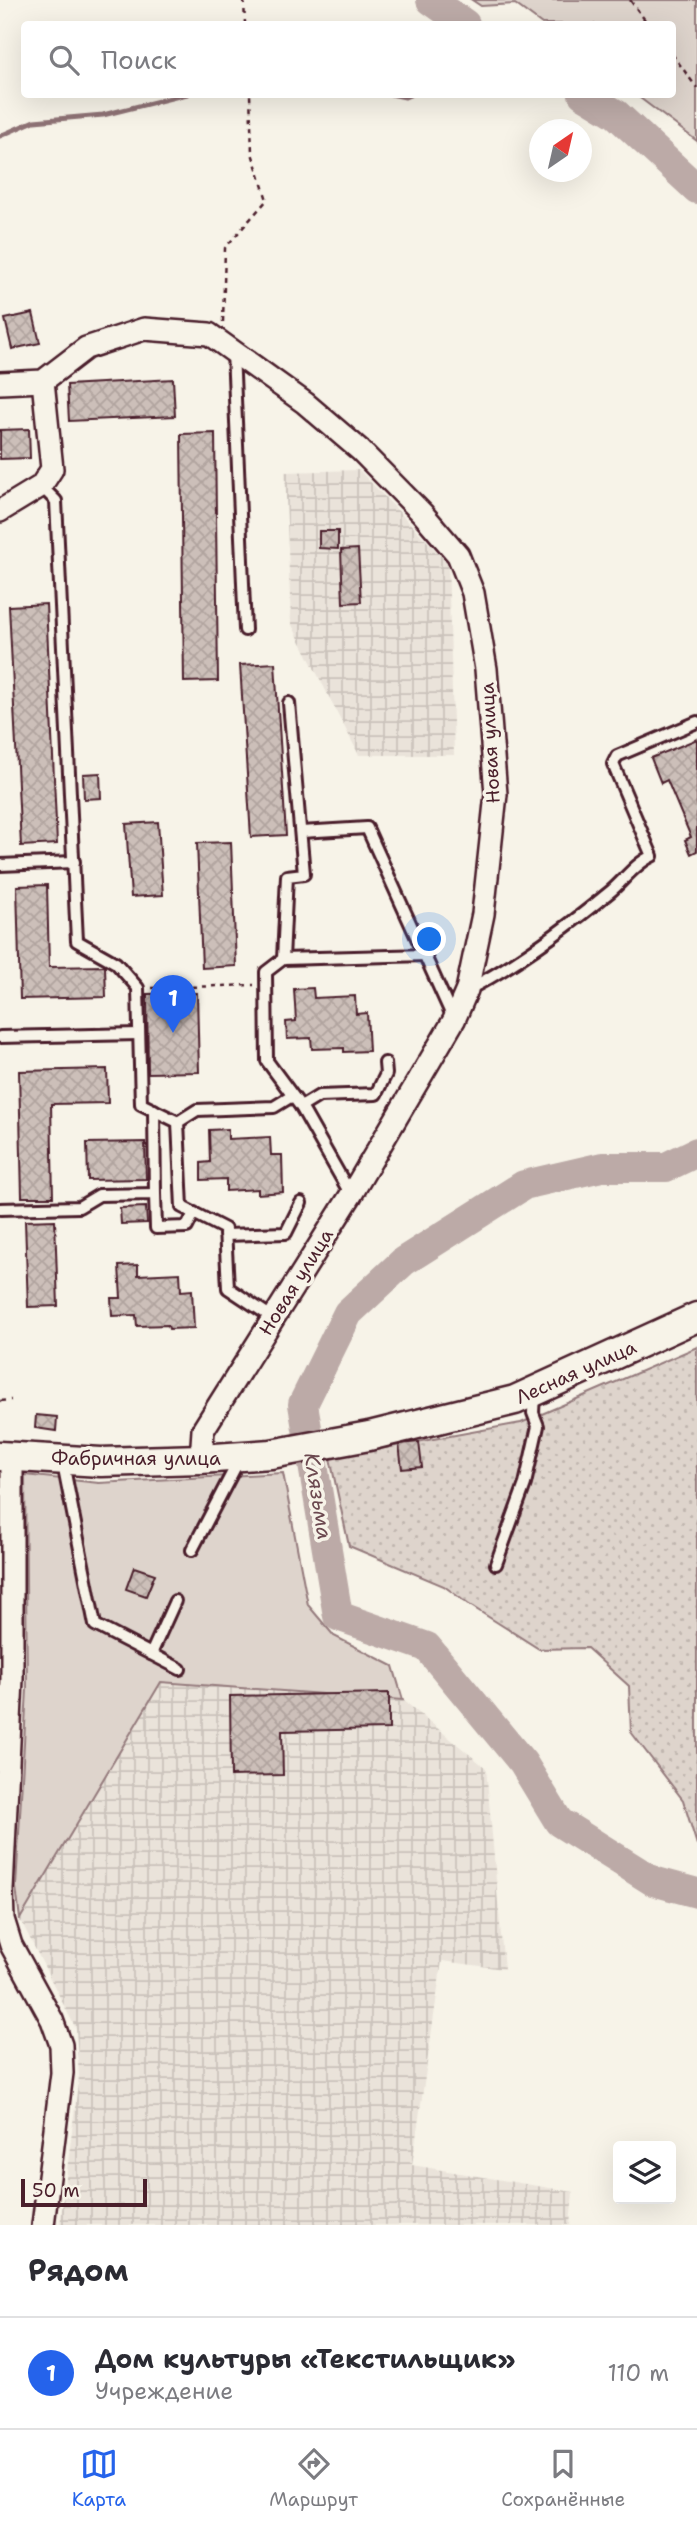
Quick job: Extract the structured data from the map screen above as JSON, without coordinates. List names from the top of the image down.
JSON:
{
  "streets": {
    "street": ["Новая улица", "Лесная улица", "Фабричная улица"]
  },
  "crossings": [
    ["Новая улица", "Фабричная улица"],
    ["Лесная улица", "Фабричная улица"]
  ],
  "water": ["Клязьма"],
  "scale_bar": "50 m",
  "north": "top right",
  "page": {
    "search": "Поиск",
    "pins": "1",
    "scale": "50 m",
    "heading": "Рядом",
    "list": [
      {
        "mark": "1",
        "name": "Дом культуры «Текстильщик»",
        "note": "Учреждение",
        "value": "110 m"
      }
    ],
    "nav": ["Карта", "Маршрут", "Сохранённые"]
  }
}
